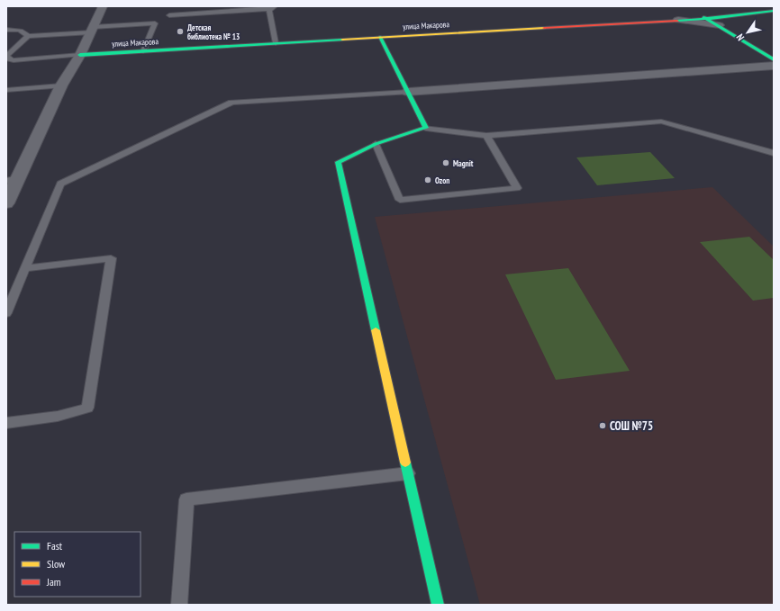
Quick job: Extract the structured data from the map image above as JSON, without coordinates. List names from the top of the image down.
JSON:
{
  "streets": {
    "street": ["улица Макарова"]
  },
  "places": [
    "Детская библиотека № 13",
    "Magnit",
    "Ozon",
    "СОШ №75"
  ],
  "legend": ["Fast", "Slow", "Jam"],
  "north": "bottom left"
}
